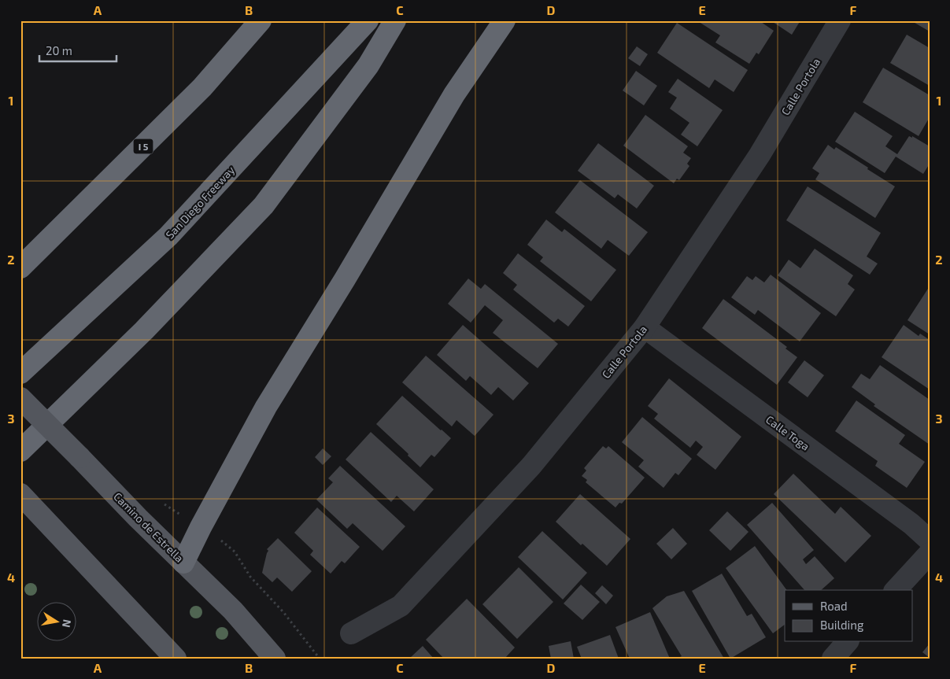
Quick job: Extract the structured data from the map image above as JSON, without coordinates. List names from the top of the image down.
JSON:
{
  "streets": {
    "highway": ["I 5", "San Diego Freeway"],
    "main road": ["Camino de Estrella"],
    "street": ["Calle Portola", "Calle Toga"]
  },
  "crossings": [
    ["Calle Portola", "Calle Toga"]
  ],
  "legend": ["Road", "Building"],
  "scale_bar": "20 m",
  "north": "right",
  "grid": {
    "columns": [
      "A",
      "B",
      "C",
      "D",
      "E",
      "F"
    ],
    "rows": [
      "1",
      "2",
      "3",
      "4"
    ]
  }
}
